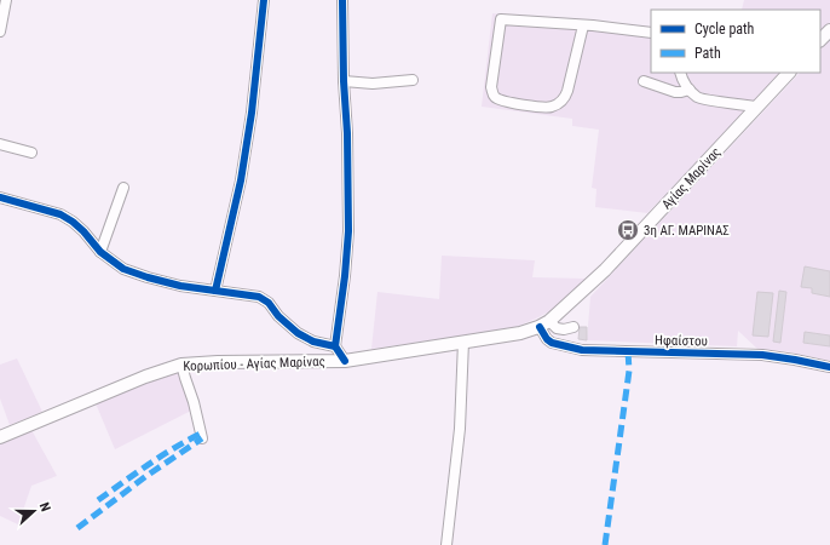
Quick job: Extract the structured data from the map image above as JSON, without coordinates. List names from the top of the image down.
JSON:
{
  "streets": {
    "main road": ["Αγίας Μαρίνας", "Κορωπίου - Αγίας Μαρίνας"],
    "street": ["Ηφαίστου"]
  },
  "crossings": [
    ["Αγίας Μαρίνας", "Ηφαίστου"],
    ["Αγίας Μαρίνας", "Κορωπίου - Αγίας Μαρίνας"]
  ],
  "places": {
    "bus stop": ["3η ΑΓ. ΜΑΡΙΝΑΣ"]
  },
  "legend": ["Cycle path", "Path"],
  "north": "right"
}
